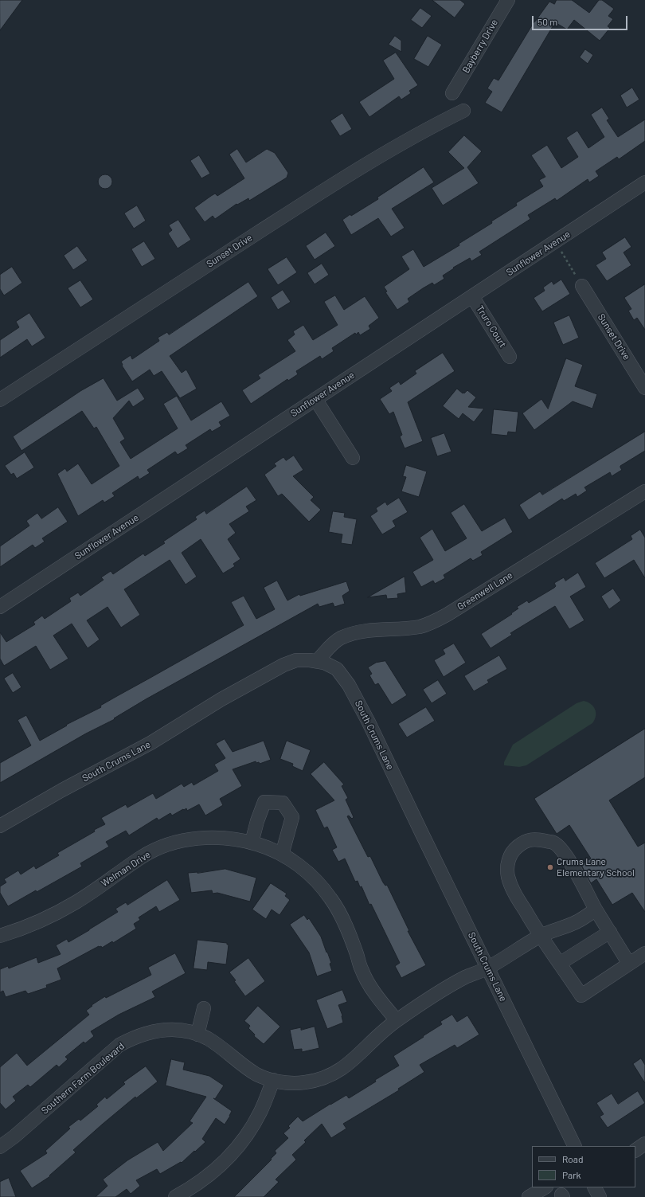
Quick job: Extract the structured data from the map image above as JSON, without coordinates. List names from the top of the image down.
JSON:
{
  "streets": {
    "street": [
      "Bayberry Drive",
      "Sunset Drive",
      "Sunflower Avenue",
      "Truro Court",
      "Greenwell Lane",
      "South Crums Lane",
      "Welman Drive",
      "Southern Farm Boulevard"
    ]
  },
  "crossings": [
    ["Sunflower Avenue", "Truro Court"],
    ["Greenwell Lane", "South Crums Lane"],
    ["South Crums Lane", "Southern Farm Boulevard"],
    ["Welman Drive", "Southern Farm Boulevard"]
  ],
  "places": ["Crums Lane Elementary School"],
  "legend": ["Road", "Park"],
  "scale_bar": "50 m"
}
